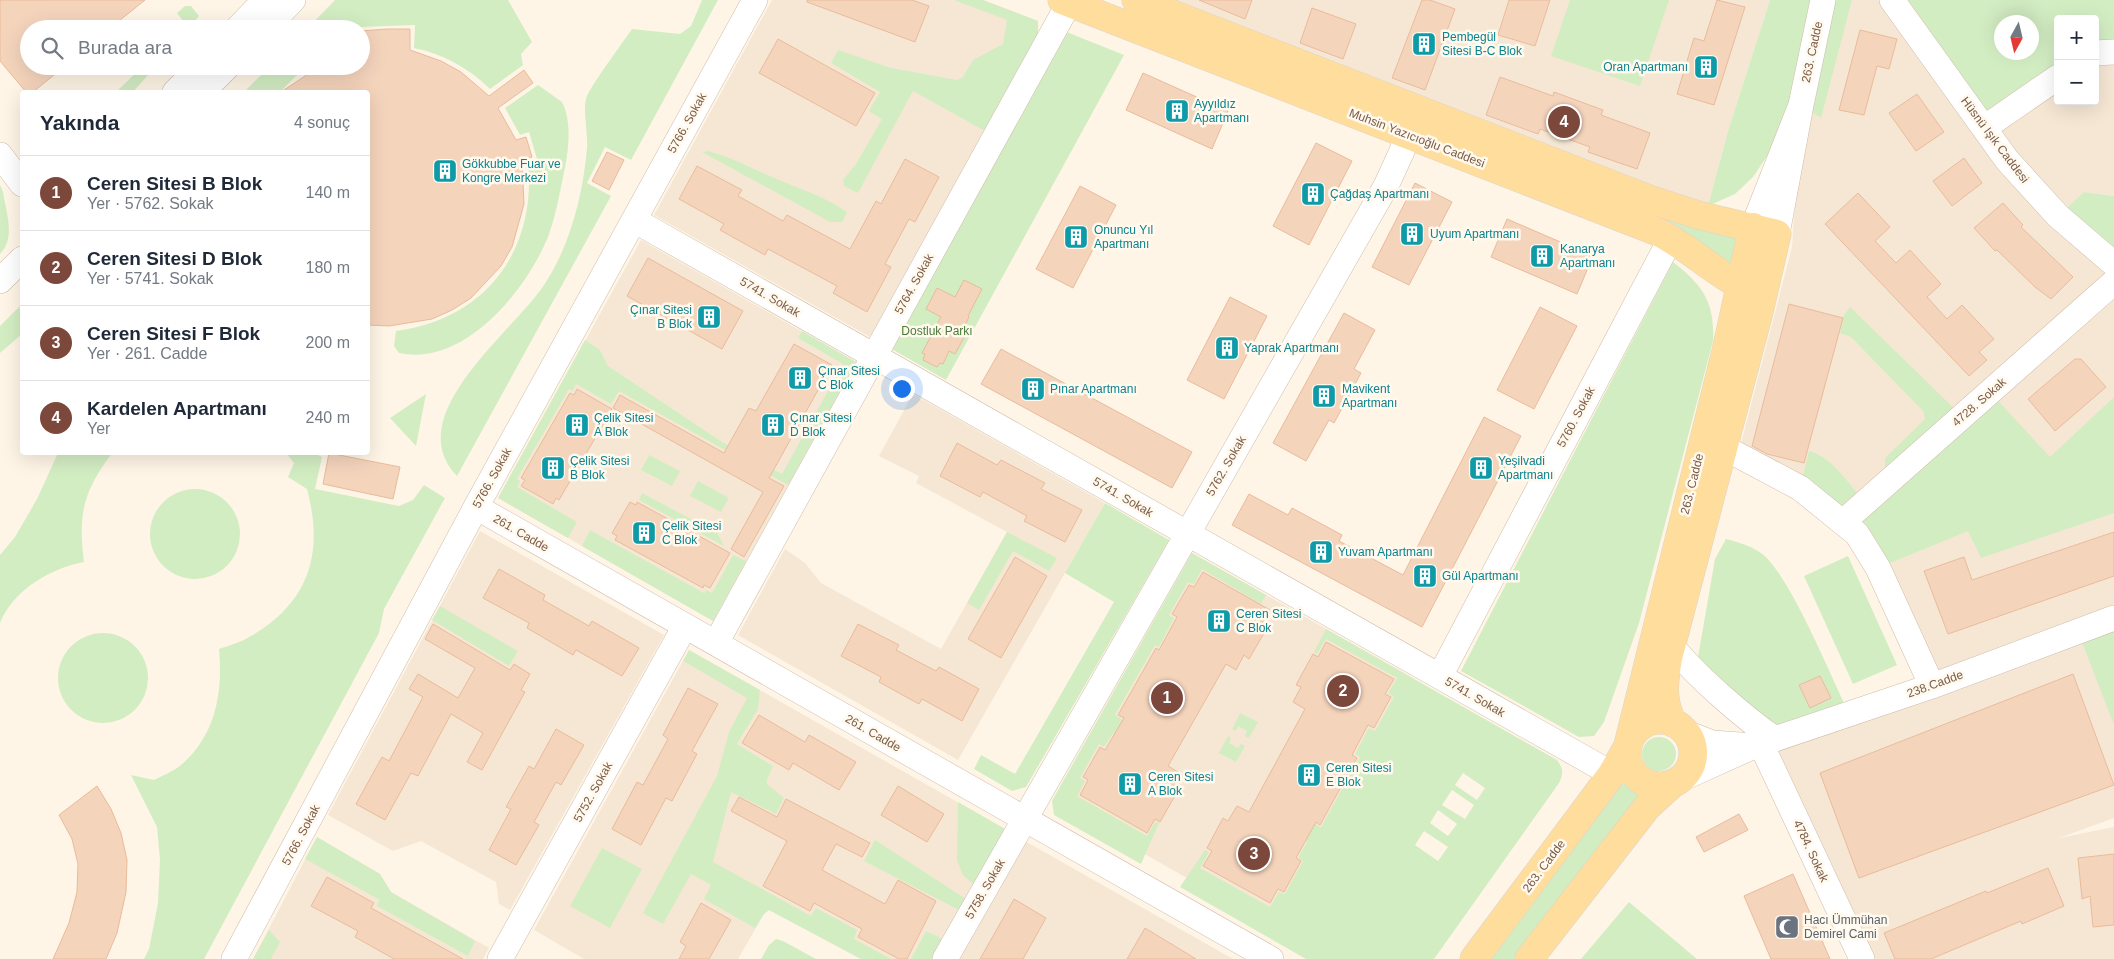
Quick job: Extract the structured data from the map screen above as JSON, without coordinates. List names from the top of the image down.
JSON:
{
  "streets": {
    "main road": ["263. Cadde", "Muhsin Yazıcıoğlu Caddesi"],
    "street": [
      "5766. Sokak",
      "Hüsnü Işık Caddesi",
      "5764. Sokak",
      "5741. Sokak",
      "4728. Sokak",
      "5760. Sokak",
      "5762. Sokak",
      "261. Cadde",
      "238.Cadde",
      "5752. Sokak",
      "4784. Sokak",
      "5758. Sokak"
    ]
  },
  "crossings": [
    ["263. Cadde", "Muhsin Yazıcıoğlu Caddesi"],
    ["263. Cadde", "5741. Sokak"],
    ["263. Cadde", "238.Cadde"],
    ["5766. Sokak", "5741. Sokak"],
    ["5766. Sokak", "261. Cadde"],
    ["Muhsin Yazıcıoğlu Caddesi", "5764. Sokak"],
    ["Muhsin Yazıcıoğlu Caddesi", "5760. Sokak"],
    ["Muhsin Yazıcıoğlu Caddesi", "5762. Sokak"],
    ["5764. Sokak", "5741. Sokak"],
    ["5764. Sokak", "261. Cadde"],
    ["5741. Sokak", "5760. Sokak"],
    ["5741. Sokak", "5762. Sokak"],
    ["5762. Sokak", "261. Cadde"],
    ["5762. Sokak", "5758. Sokak"],
    ["261. Cadde", "5752. Sokak"],
    ["261. Cadde", "5758. Sokak"],
    ["238.Cadde", "4784. Sokak"]
  ],
  "parks": ["Dostluk Parkı"],
  "places": {
    "building": [
      "Pembegül Sitesi B-C Blok",
      "Oran Apartmanı",
      "Ayyıldız Apartmanı",
      "Gökkubbe Fuar ve Kongre Merkezi",
      "Çağdaş Apartmanı",
      "Uyum Apartmanı",
      "Onuncu Yıl Apartmanı",
      "Kanarya Apartmanı",
      "Çınar Sitesi B Blok",
      "Yaprak Apartmanı",
      "Çınar Sitesi C Blok",
      "Pınar Apartmanı",
      "Mavikent Apartmanı",
      "Çelik Sitesi A Blok",
      "Çınar Sitesi D Blok",
      "Çelik Sitesi B Blok",
      "Yeşilvadi Apartmanı",
      "Çelik Sitesi C Blok",
      "Yuvam Apartmanı",
      "Gül Apartmanı",
      "Ceren Sitesi C Blok",
      "Ceren Sitesi E Blok",
      "Ceren Sitesi A Blok"
    ],
    "mosque": ["Hacı Ümmühan Demirel Cami"]
  },
  "north": "bottom",
  "page": {
    "map_buttons": ["+", "−"],
    "search": "Burada ara",
    "heading": ["Yakında", "4 sonuç"],
    "pins": [
      "4",
      "2",
      "1",
      "3"
    ],
    "list": [
      {
        "mark": "1",
        "name": "Ceren Sitesi B Blok",
        "note": "Yer · 5762. Sokak",
        "value": "140 m"
      },
      {
        "mark": "2",
        "name": "Ceren Sitesi D Blok",
        "note": "Yer · 5741. Sokak",
        "value": "180 m"
      },
      {
        "mark": "3",
        "name": "Ceren Sitesi F Blok",
        "note": "Yer · 261. Cadde",
        "value": "200 m"
      },
      {
        "mark": "4",
        "name": "Kardelen Apartmanı",
        "note": "Yer",
        "value": "240 m"
      }
    ]
  }
}
